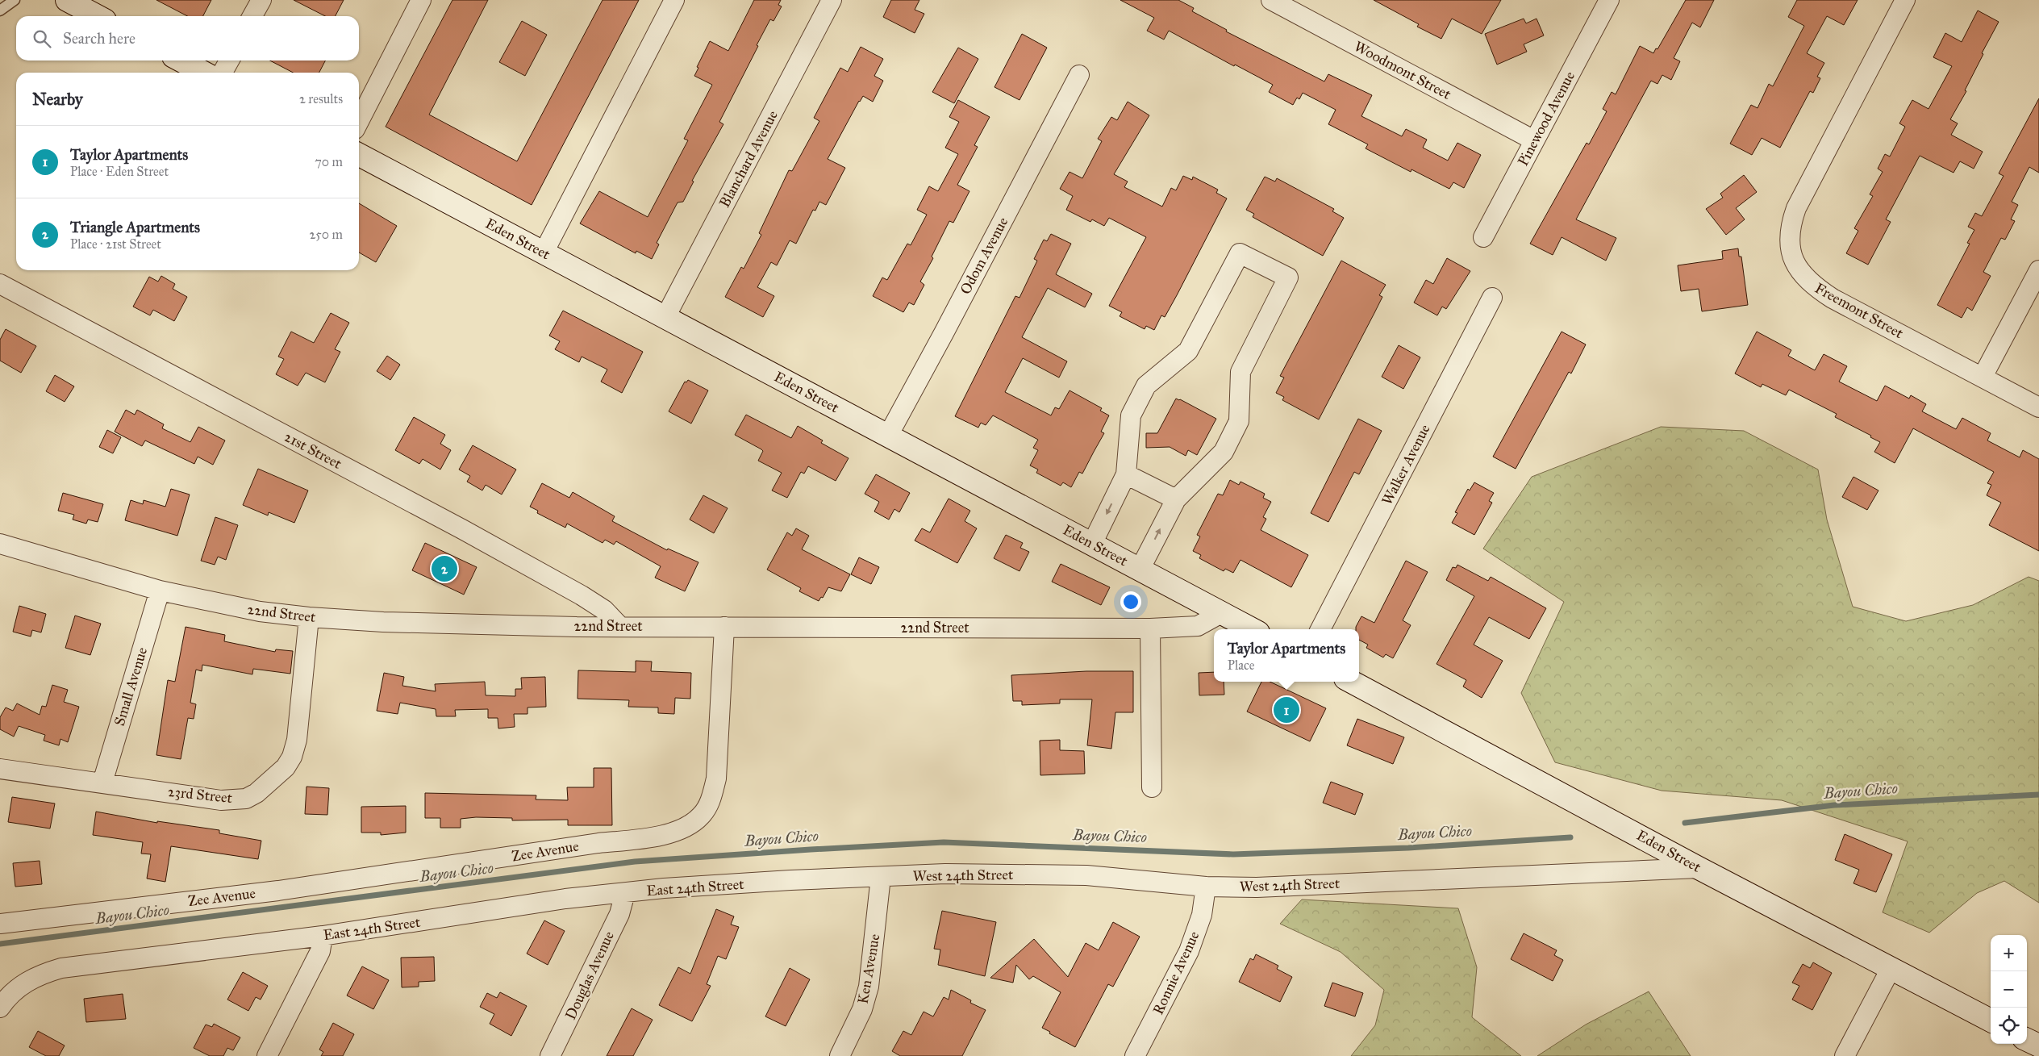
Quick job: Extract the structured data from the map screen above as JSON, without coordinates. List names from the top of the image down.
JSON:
{
  "streets": {
    "street": [
      "Woodmont Street",
      "Pinewood Avenue",
      "Blanchard Avenue",
      "Eden Street",
      "Odom Avenue",
      "Freemont Street",
      "21st Street",
      "Walker Avenue",
      "22nd Street",
      "Small Avenue",
      "23rd Street",
      "Zee Avenue",
      "West 24th Street",
      "East 24th Street",
      "Ken Avenue",
      "Ronnie Avenue",
      "Douglas Avenue"
    ]
  },
  "crossings": [
    ["Woodmont Street", "Pinewood Avenue"],
    ["Blanchard Avenue", "Eden Street"],
    ["Eden Street", "Odom Avenue"],
    ["Eden Street", "22nd Street"],
    ["Eden Street", "West 24th Street"],
    ["21st Street", "22nd Street"],
    ["22nd Street", "Small Avenue"],
    ["22nd Street", "23rd Street"],
    ["22nd Street", "Zee Avenue"],
    ["Small Avenue", "23rd Street"],
    ["West 24th Street", "East 24th Street"],
    ["West 24th Street", "Ken Avenue"],
    ["West 24th Street", "Ronnie Avenue"],
    ["East 24th Street", "Douglas Avenue"]
  ],
  "water": ["Bayou Chico"],
  "page": {
    "search": "Search here",
    "heading": ["Nearby", "2 results"],
    "list": [
      {
        "mark": "1",
        "name": "Taylor Apartments",
        "note": "Place · Eden Street",
        "value": "70 m"
      },
      {
        "mark": "2",
        "name": "Triangle Apartments",
        "note": "Place · 21st Street",
        "value": "250 m"
      }
    ],
    "pins": ["2", "1"],
    "popup": ["Taylor Apartments", "Place"],
    "map_buttons": ["+", "−"]
  }
}
